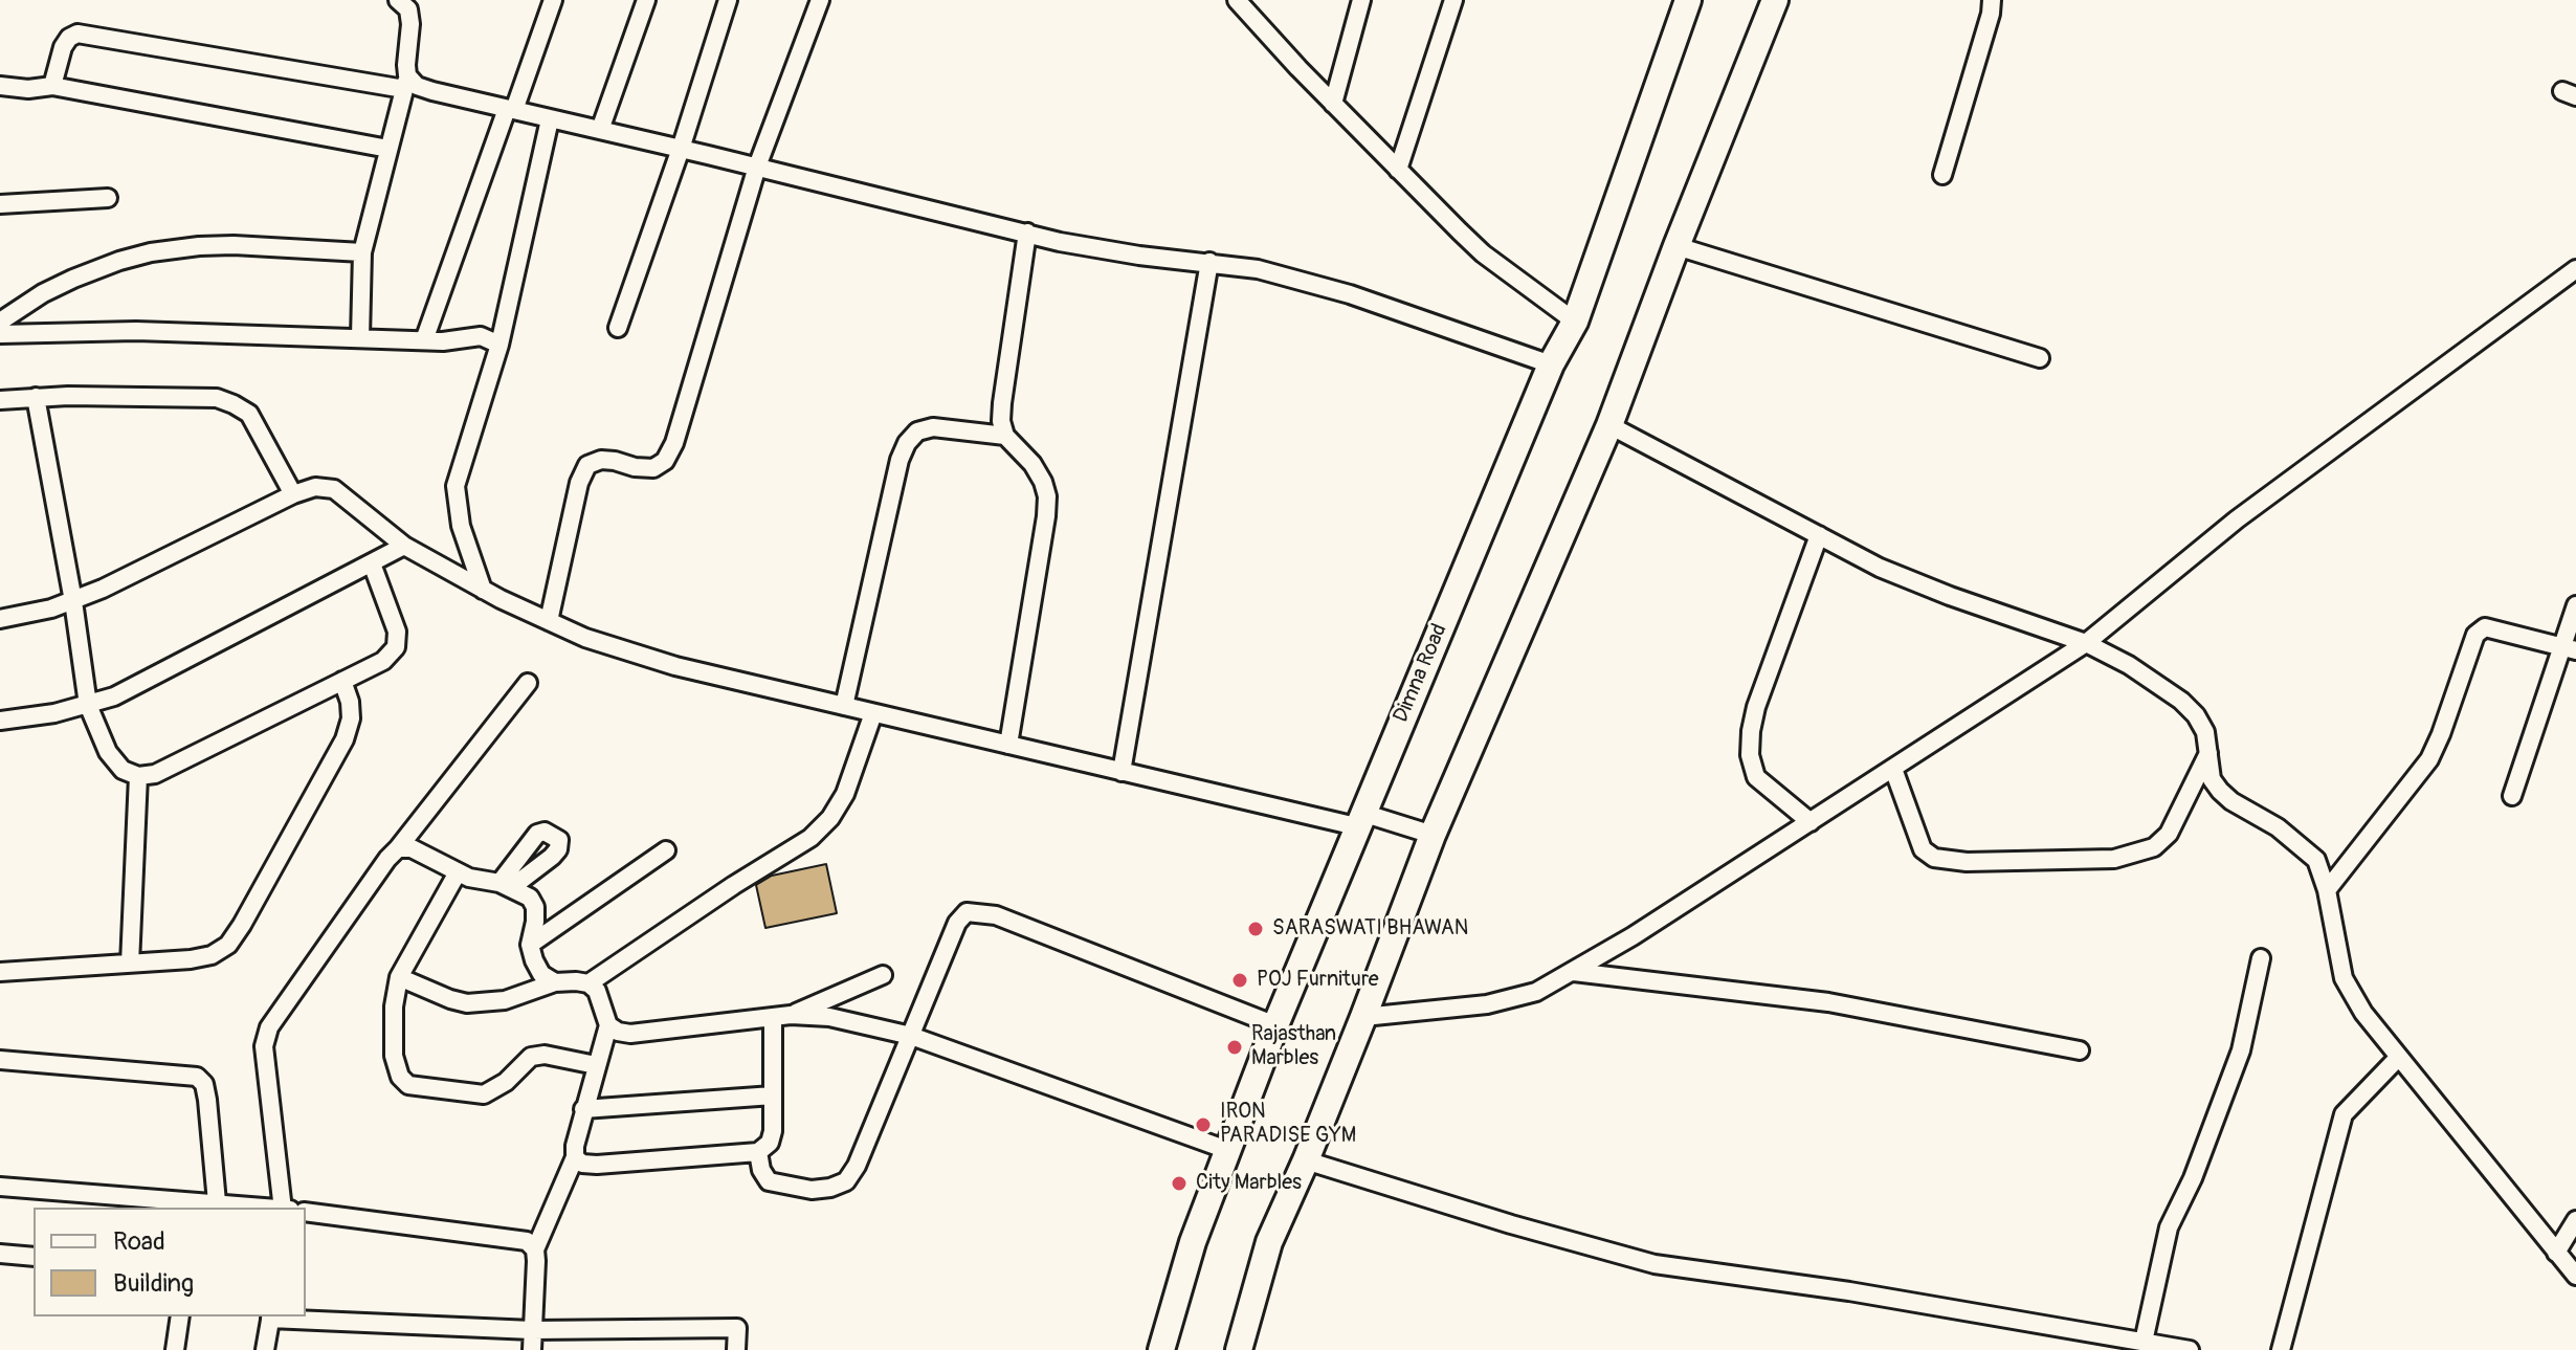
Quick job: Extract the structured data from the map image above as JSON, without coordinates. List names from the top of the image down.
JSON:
{
  "streets": {
    "street": ["Dimna Road"]
  },
  "places": [
    "SARASWATI BHAWAN",
    "POJ Furniture",
    "Rajasthan Marbles",
    "IRON PARADISE GYM",
    "City Marbles"
  ],
  "legend": ["Road", "Building"]
}
